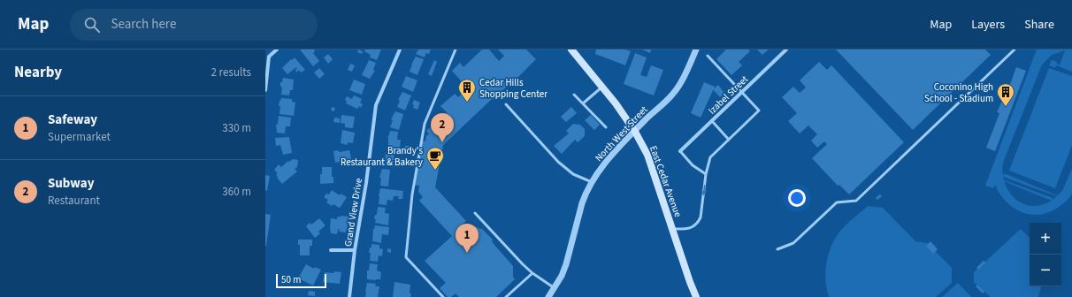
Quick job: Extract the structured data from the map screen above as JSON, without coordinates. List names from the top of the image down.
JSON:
{
  "streets": {
    "main road": ["East Cedar Avenue"],
    "street": ["Izabel Street", "North West Street", "Grand View Drive"]
  },
  "crossings": [
    ["North West Street", "East Cedar Avenue"]
  ],
  "places": {
    "building": ["Cedar Hills Shopping Center", "Coconino High School - Stadium"],
    "cafe": ["Brandy's Restaurant & Bakery"]
  },
  "scale_bar": "50 m",
  "page": {
    "header": "Map",
    "search": "Search here",
    "nav": ["Map", "Layers", "Share"],
    "heading": ["Nearby", "2 results"],
    "list": [
      {
        "mark": "1",
        "name": "Safeway",
        "note": "Supermarket",
        "value": "330 m"
      },
      {
        "mark": "2",
        "name": "Subway",
        "note": "Restaurant",
        "value": "360 m"
      }
    ],
    "pins": ["2", "1"],
    "map_buttons": ["+", "−"],
    "scale": "50 m"
  }
}
